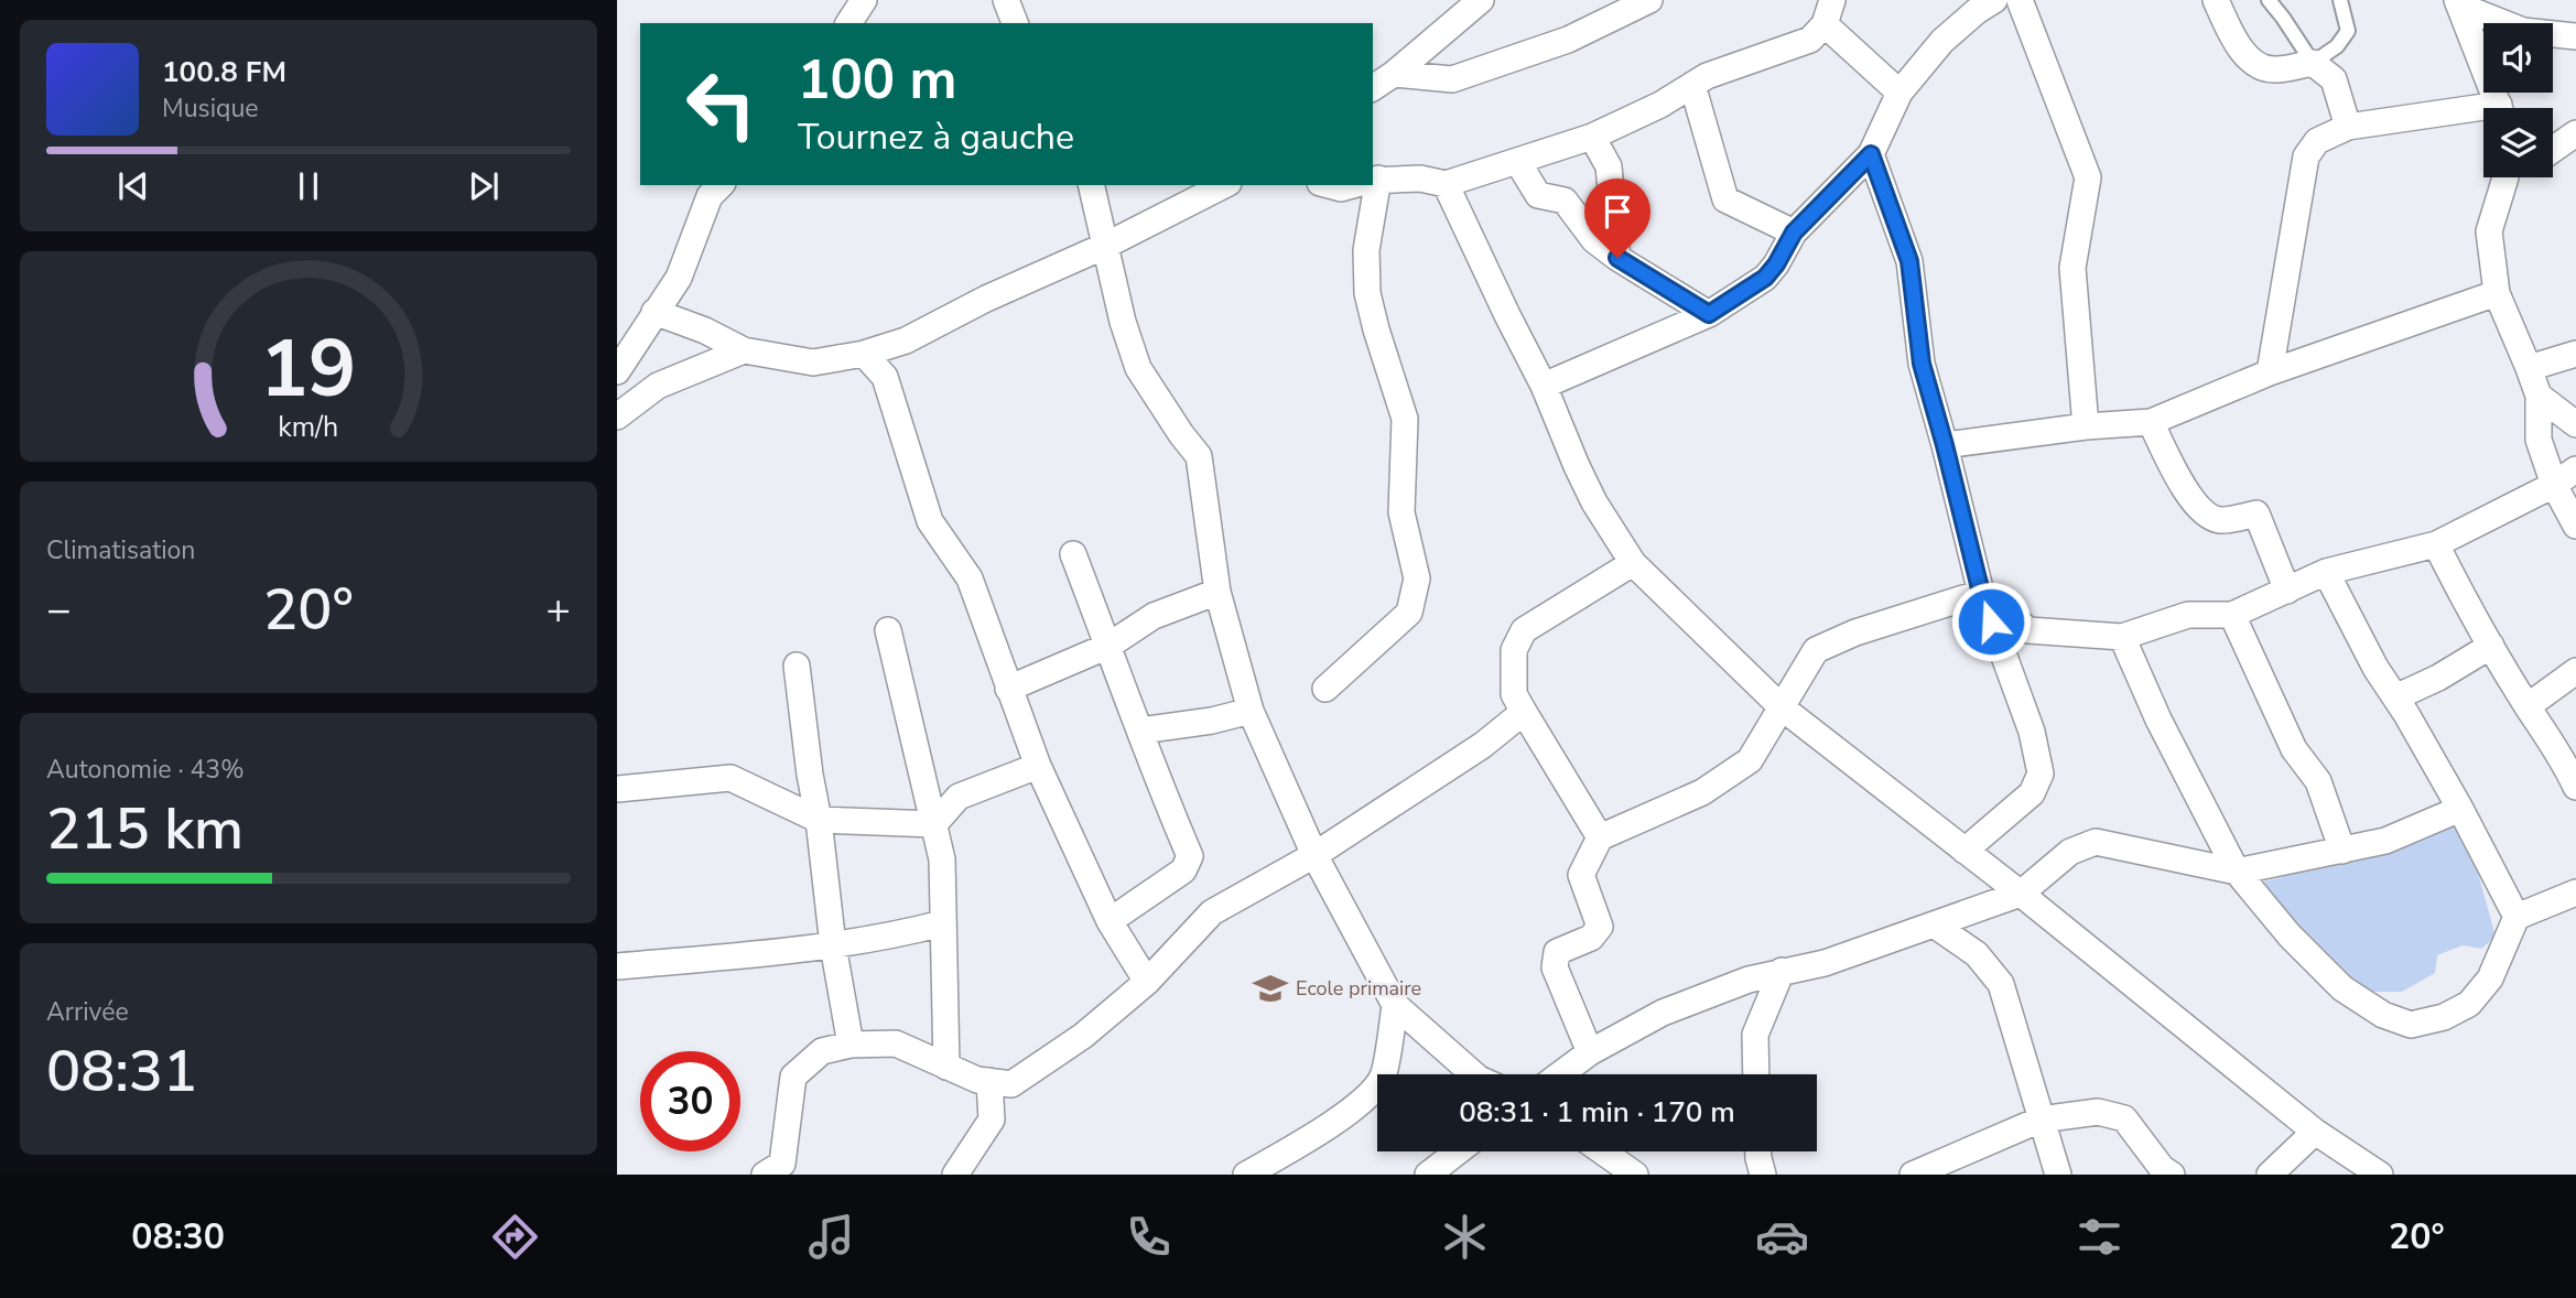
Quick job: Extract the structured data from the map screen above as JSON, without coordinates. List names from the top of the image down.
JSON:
{
  "places": {
    "school or university": ["Ecole primaire"]
  },
  "page": {
    "turn": ["100 m", "Tournez à gauche"],
    "song": ["100.8 FM", "Musique"],
    "tile": [
      "Climatisation",
      ["Autonomie · 43%", "215 km"],
      ["Arrivée", "08:31"]
    ],
    "heat": ["−", "20°", "+"],
    "limit": "30",
    "trip": "08:31 · 1 min · 170 m",
    "tabs": ["08:30", "20°"],
    "gauge": ["19", "km/h"]
  }
}
